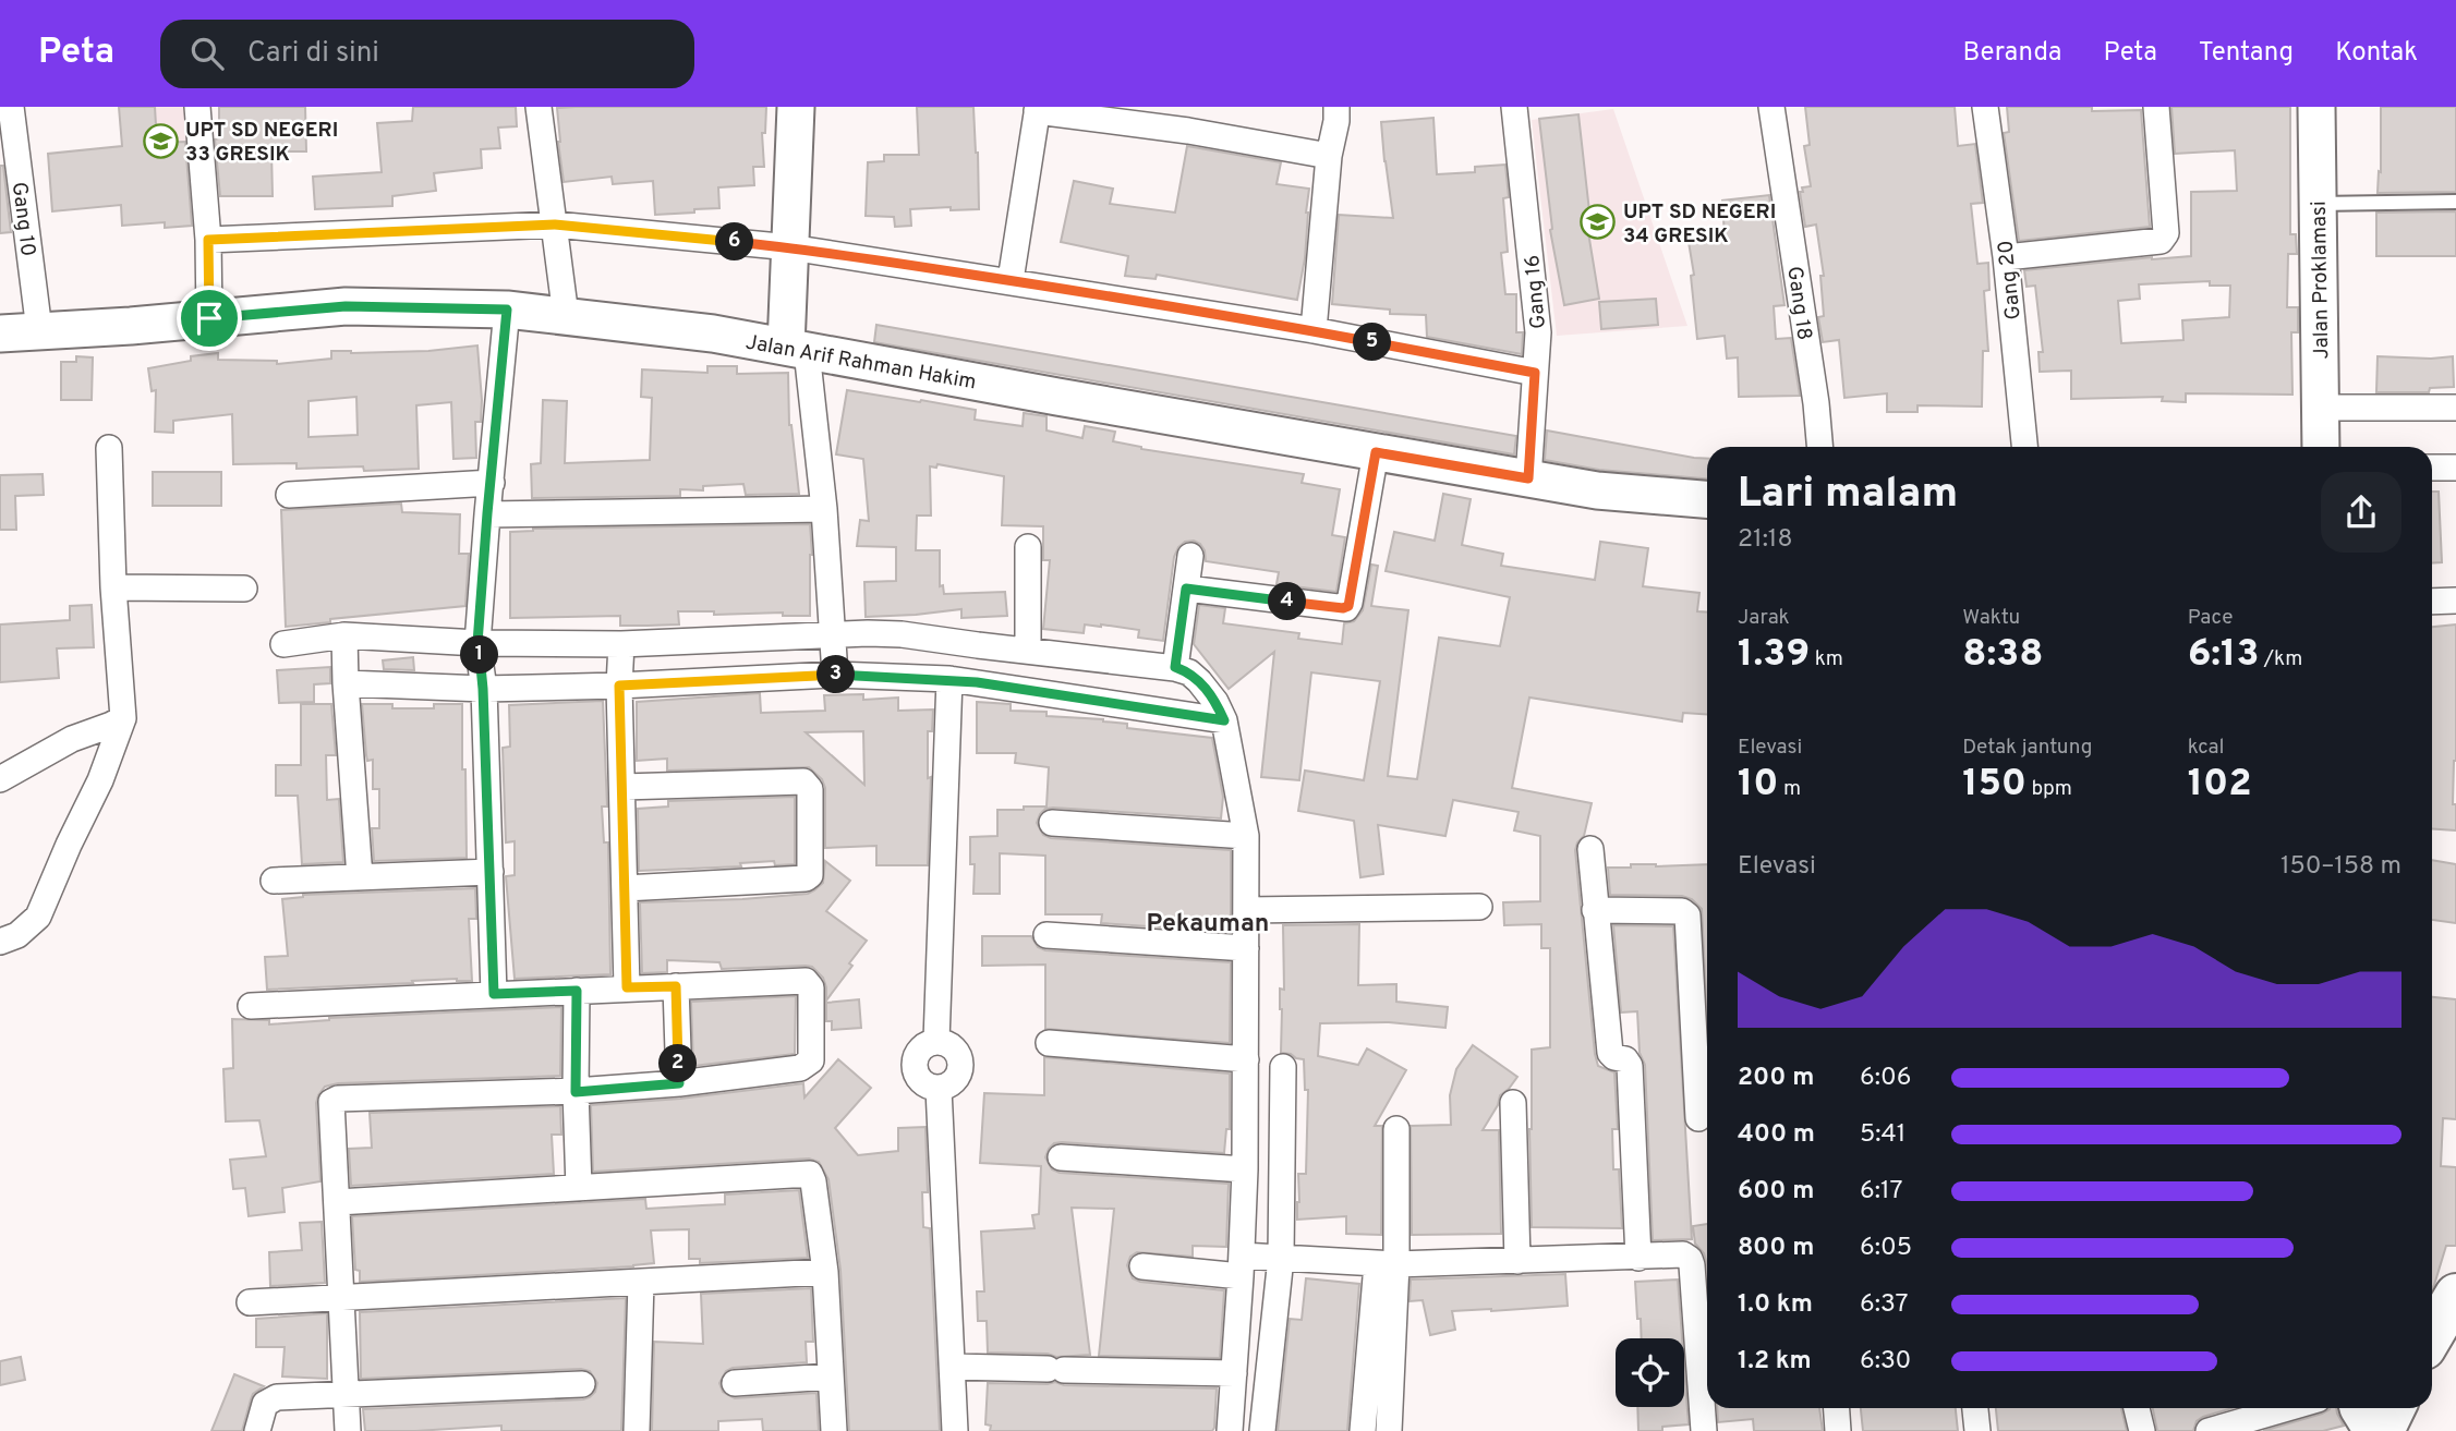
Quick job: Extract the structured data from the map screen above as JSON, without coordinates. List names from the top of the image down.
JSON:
{
  "streets": {
    "main road": ["Jalan Proklamasi", "Jalan Arif Rahman Hakim"],
    "street": [
      "Gang 10",
      "Gang 20",
      "Gang 16",
      "Gang 18"
    ]
  },
  "crossings": [
    ["Gang 10", "Jalan Arif Rahman Hakim"],
    ["Gang 16", "Jalan Arif Rahman Hakim"]
  ],
  "districts": ["Pekauman"],
  "places": {
    "school or university": ["UPT SD NEGERI 33 GRESIK", "UPT SD NEGERI 34 GRESIK"]
  },
  "page": {
    "header": "Peta",
    "search": "Cari di sini",
    "nav": [
      "Beranda",
      "Peta",
      "Tentang",
      "Kontak"
    ],
    "pins": [
      "6",
      "5",
      "4",
      "1",
      "3",
      "2"
    ],
    "heading": ["Lari malam", "21:18"],
    "stats": [
      ["Jarak", "1.39 km"],
      ["Waktu", "8:38"],
      ["Pace", "6:13 /km"],
      ["Elevasi", "10 m"],
      ["Detak jantung", "150 bpm"],
      ["kcal", "102"]
    ],
    "chart": ["Elevasi", "150–158 m"],
    "list": [
      {
        "name": "200 m",
        "note": "6:06"
      },
      {
        "name": "400 m",
        "note": "5:41"
      },
      {
        "name": "600 m",
        "note": "6:17"
      },
      {
        "name": "800 m",
        "note": "6:05"
      },
      {
        "name": "1.0 km",
        "note": "6:37"
      },
      {
        "name": "1.2 km",
        "note": "6:30"
      }
    ]
  }
}
